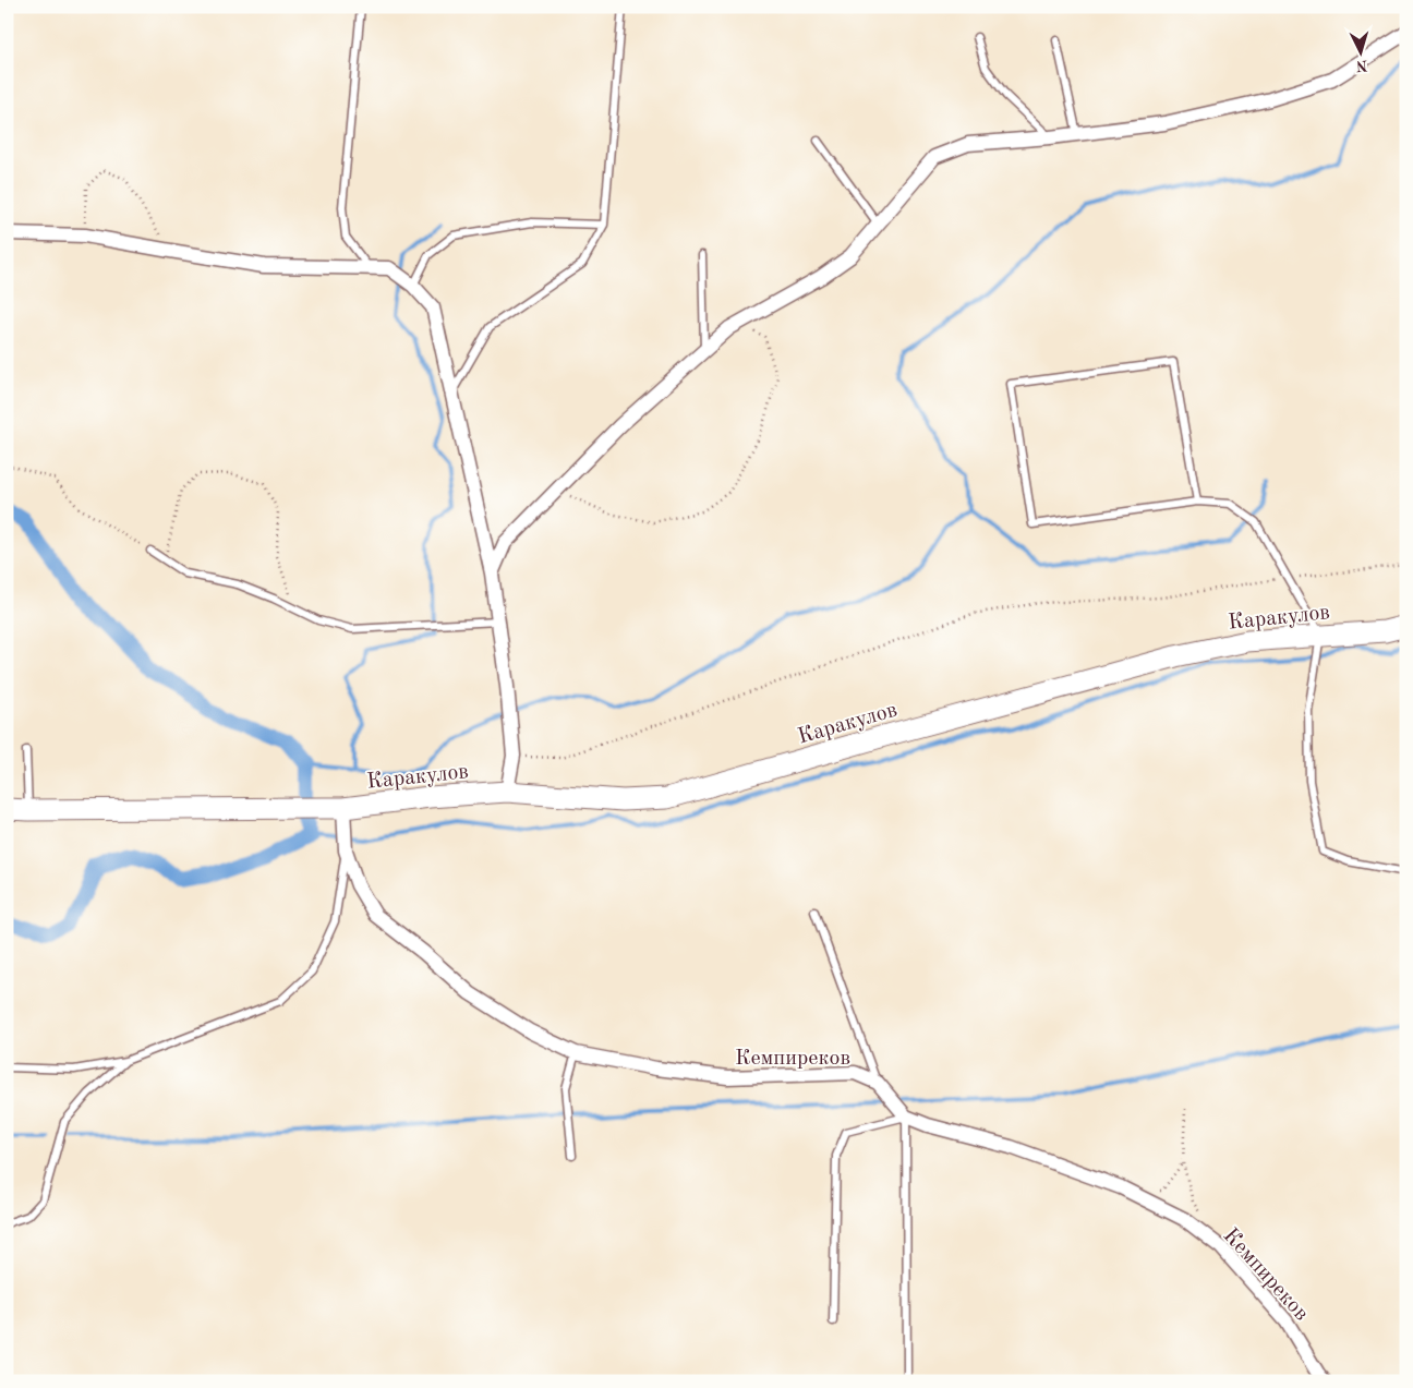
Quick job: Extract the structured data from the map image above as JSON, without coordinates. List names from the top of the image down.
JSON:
{
  "streets": {
    "main road": ["Каракулов"],
    "street": ["Кемпиреков"]
  },
  "crossings": [
    ["Каракулов", "Кемпиреков"]
  ],
  "north": "bottom"
}
